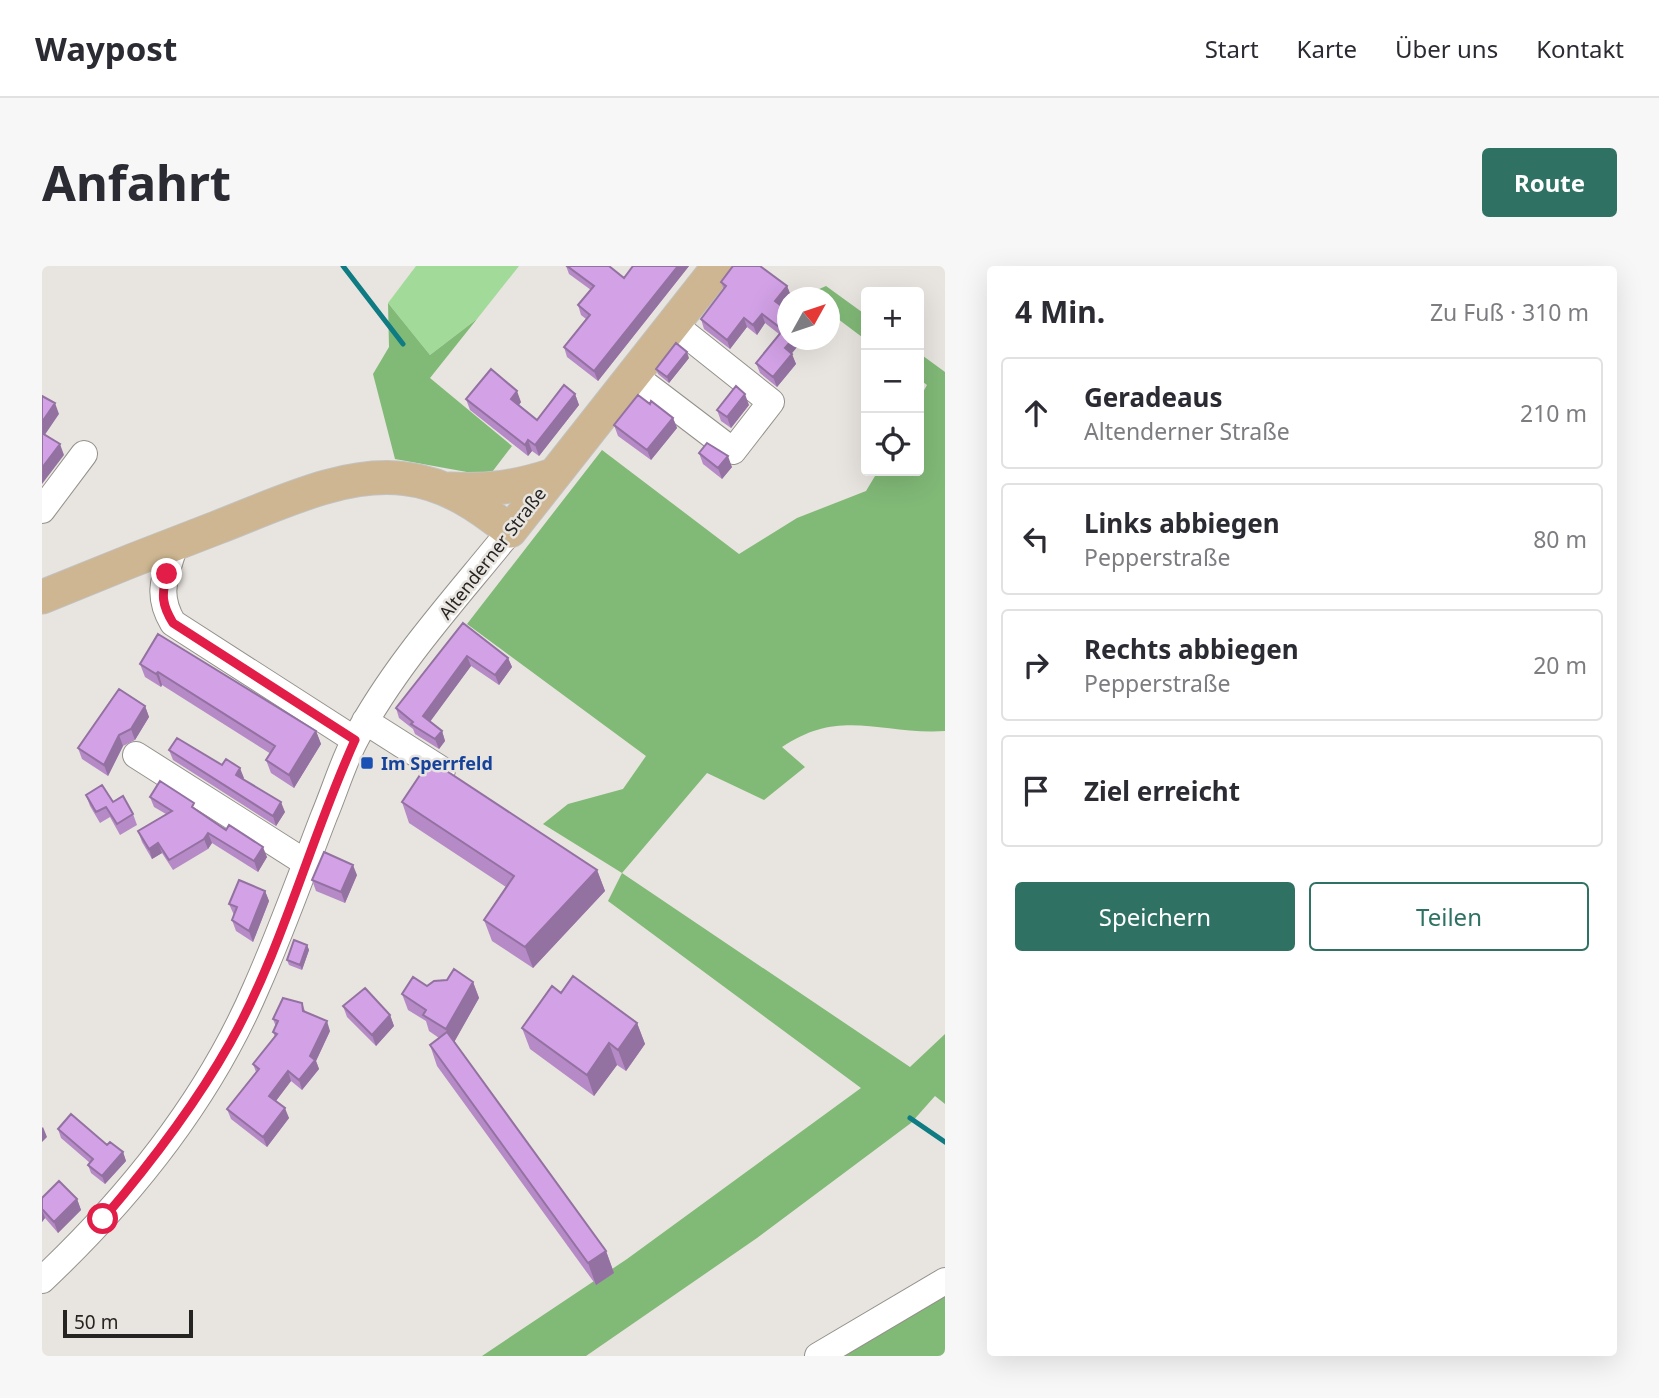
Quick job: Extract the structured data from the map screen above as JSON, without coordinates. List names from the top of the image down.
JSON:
{
  "streets": {
    "main road": ["Altenderner Straße"]
  },
  "places": {
    "transit": ["Im Sperrfeld"]
  },
  "scale_bar": "50 m",
  "north": "top right",
  "page": {
    "header": "Waypost",
    "nav": [
      "Start",
      "Karte",
      "Über uns",
      "Kontakt"
    ],
    "buttons": [
      "Route",
      ["Speichern", "Teilen"]
    ],
    "title": "Anfahrt",
    "heading": ["4 Min.", "Zu Fuß · 310 m"],
    "map_buttons": ["+", "−"],
    "list": [
      ["Geradeaus", "Altenderner Straße", "210 m"],
      ["Links abbiegen", "Pepperstraße", "80 m"],
      ["Rechts abbiegen", "Pepperstraße", "20 m"],
      "Ziel erreicht"
    ],
    "scale": "50 m"
  }
}
